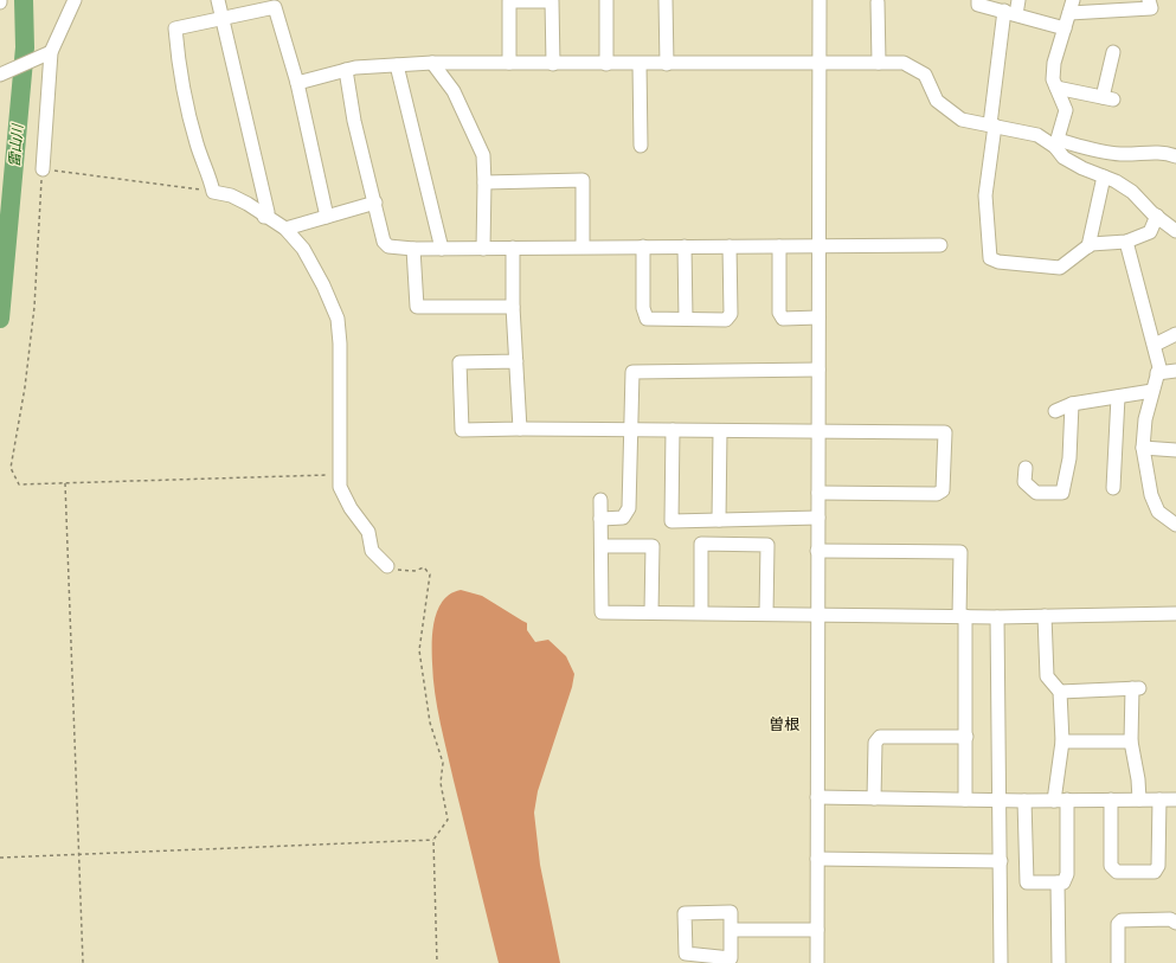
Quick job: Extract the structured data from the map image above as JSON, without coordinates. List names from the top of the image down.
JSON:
{
  "districts": ["曽根"],
  "water": ["雷山川"]
}
